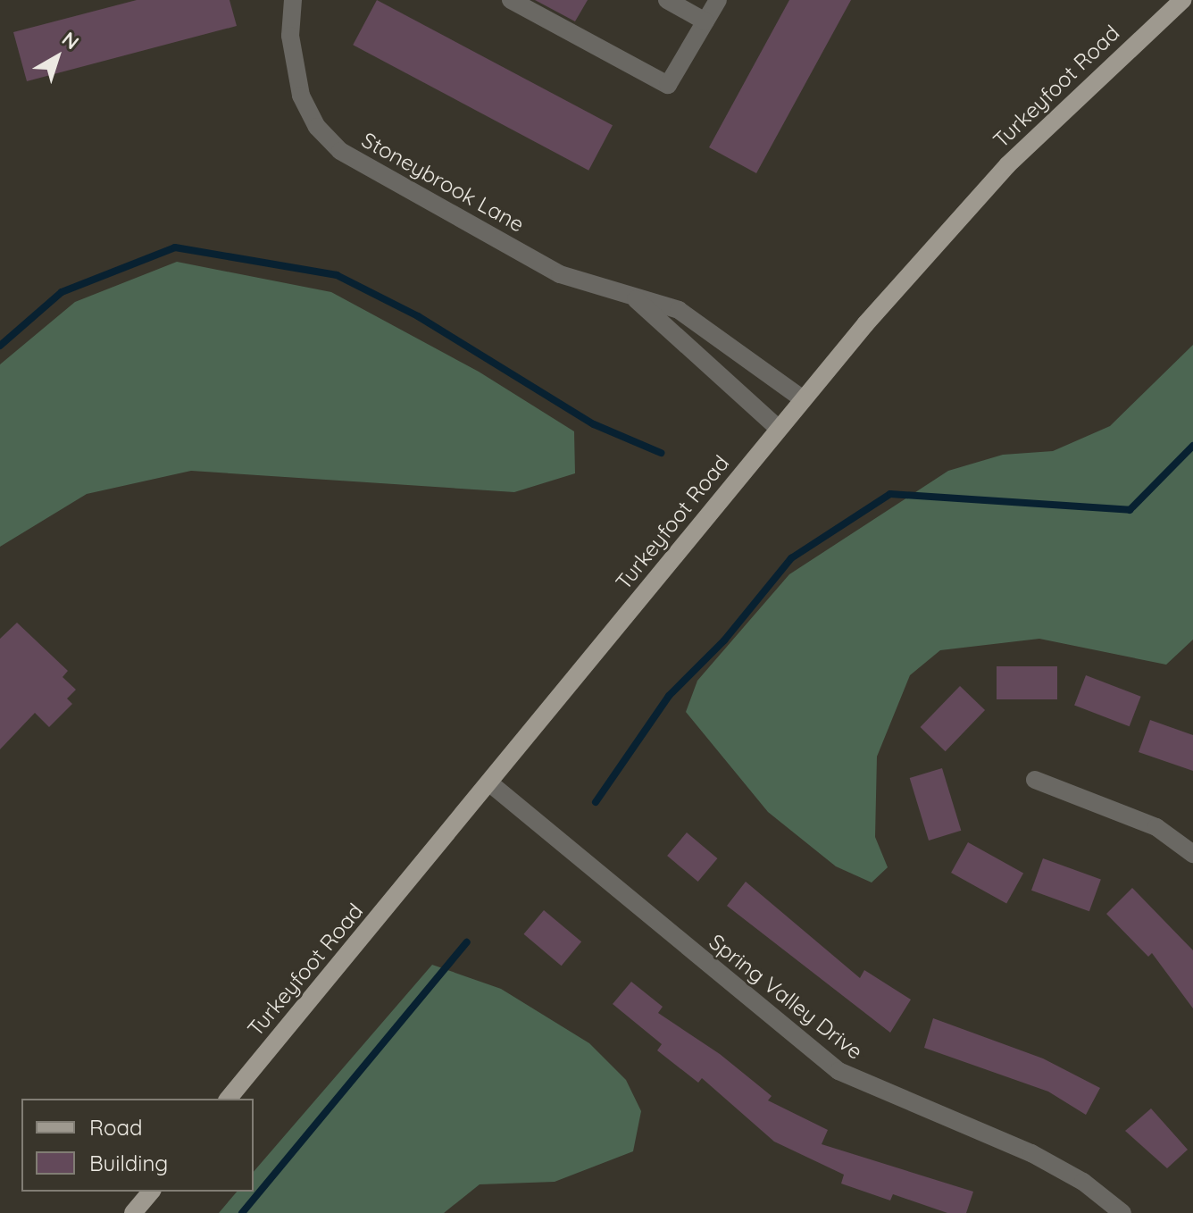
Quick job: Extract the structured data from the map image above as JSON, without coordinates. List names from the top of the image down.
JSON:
{
  "streets": {
    "main road": ["Turkeyfoot Road"],
    "street": ["Stoneybrook Lane", "Spring Valley Drive"]
  },
  "crossings": [
    ["Turkeyfoot Road", "Stoneybrook Lane"],
    ["Turkeyfoot Road", "Spring Valley Drive"]
  ],
  "legend": ["Road", "Building"],
  "north": "top right"
}
